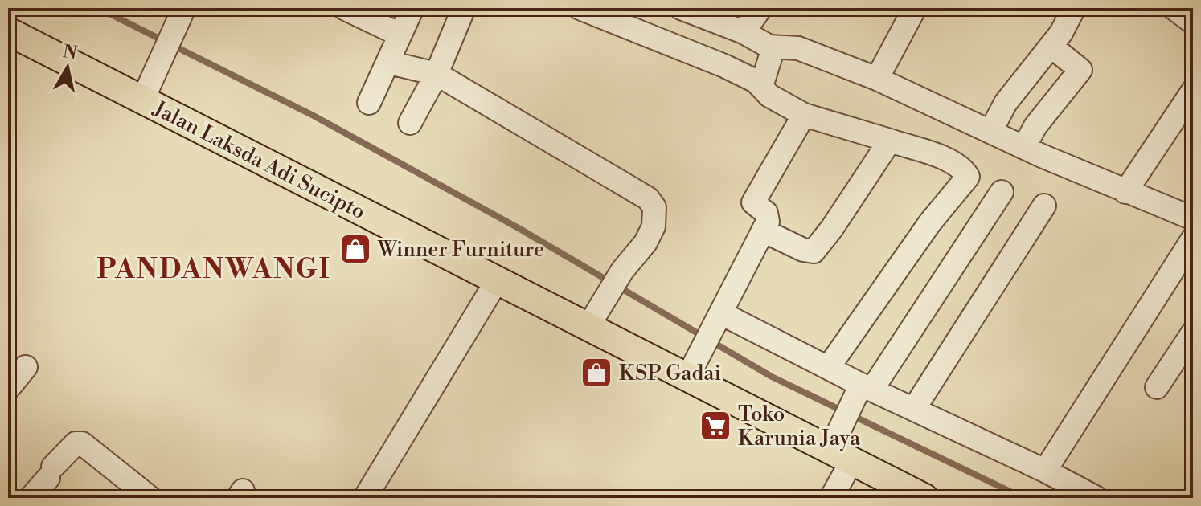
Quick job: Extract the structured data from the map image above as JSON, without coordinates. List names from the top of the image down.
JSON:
{
  "streets": {
    "main road": ["Jalan Laksda Adi Sucipto"]
  },
  "districts": ["PANDANWANGI"],
  "places": {
    "shop": ["Winner Furniture", "KSP Gadai"],
    "supermarket": ["Toko Karunia Jaya"]
  },
  "north": "top"
}
